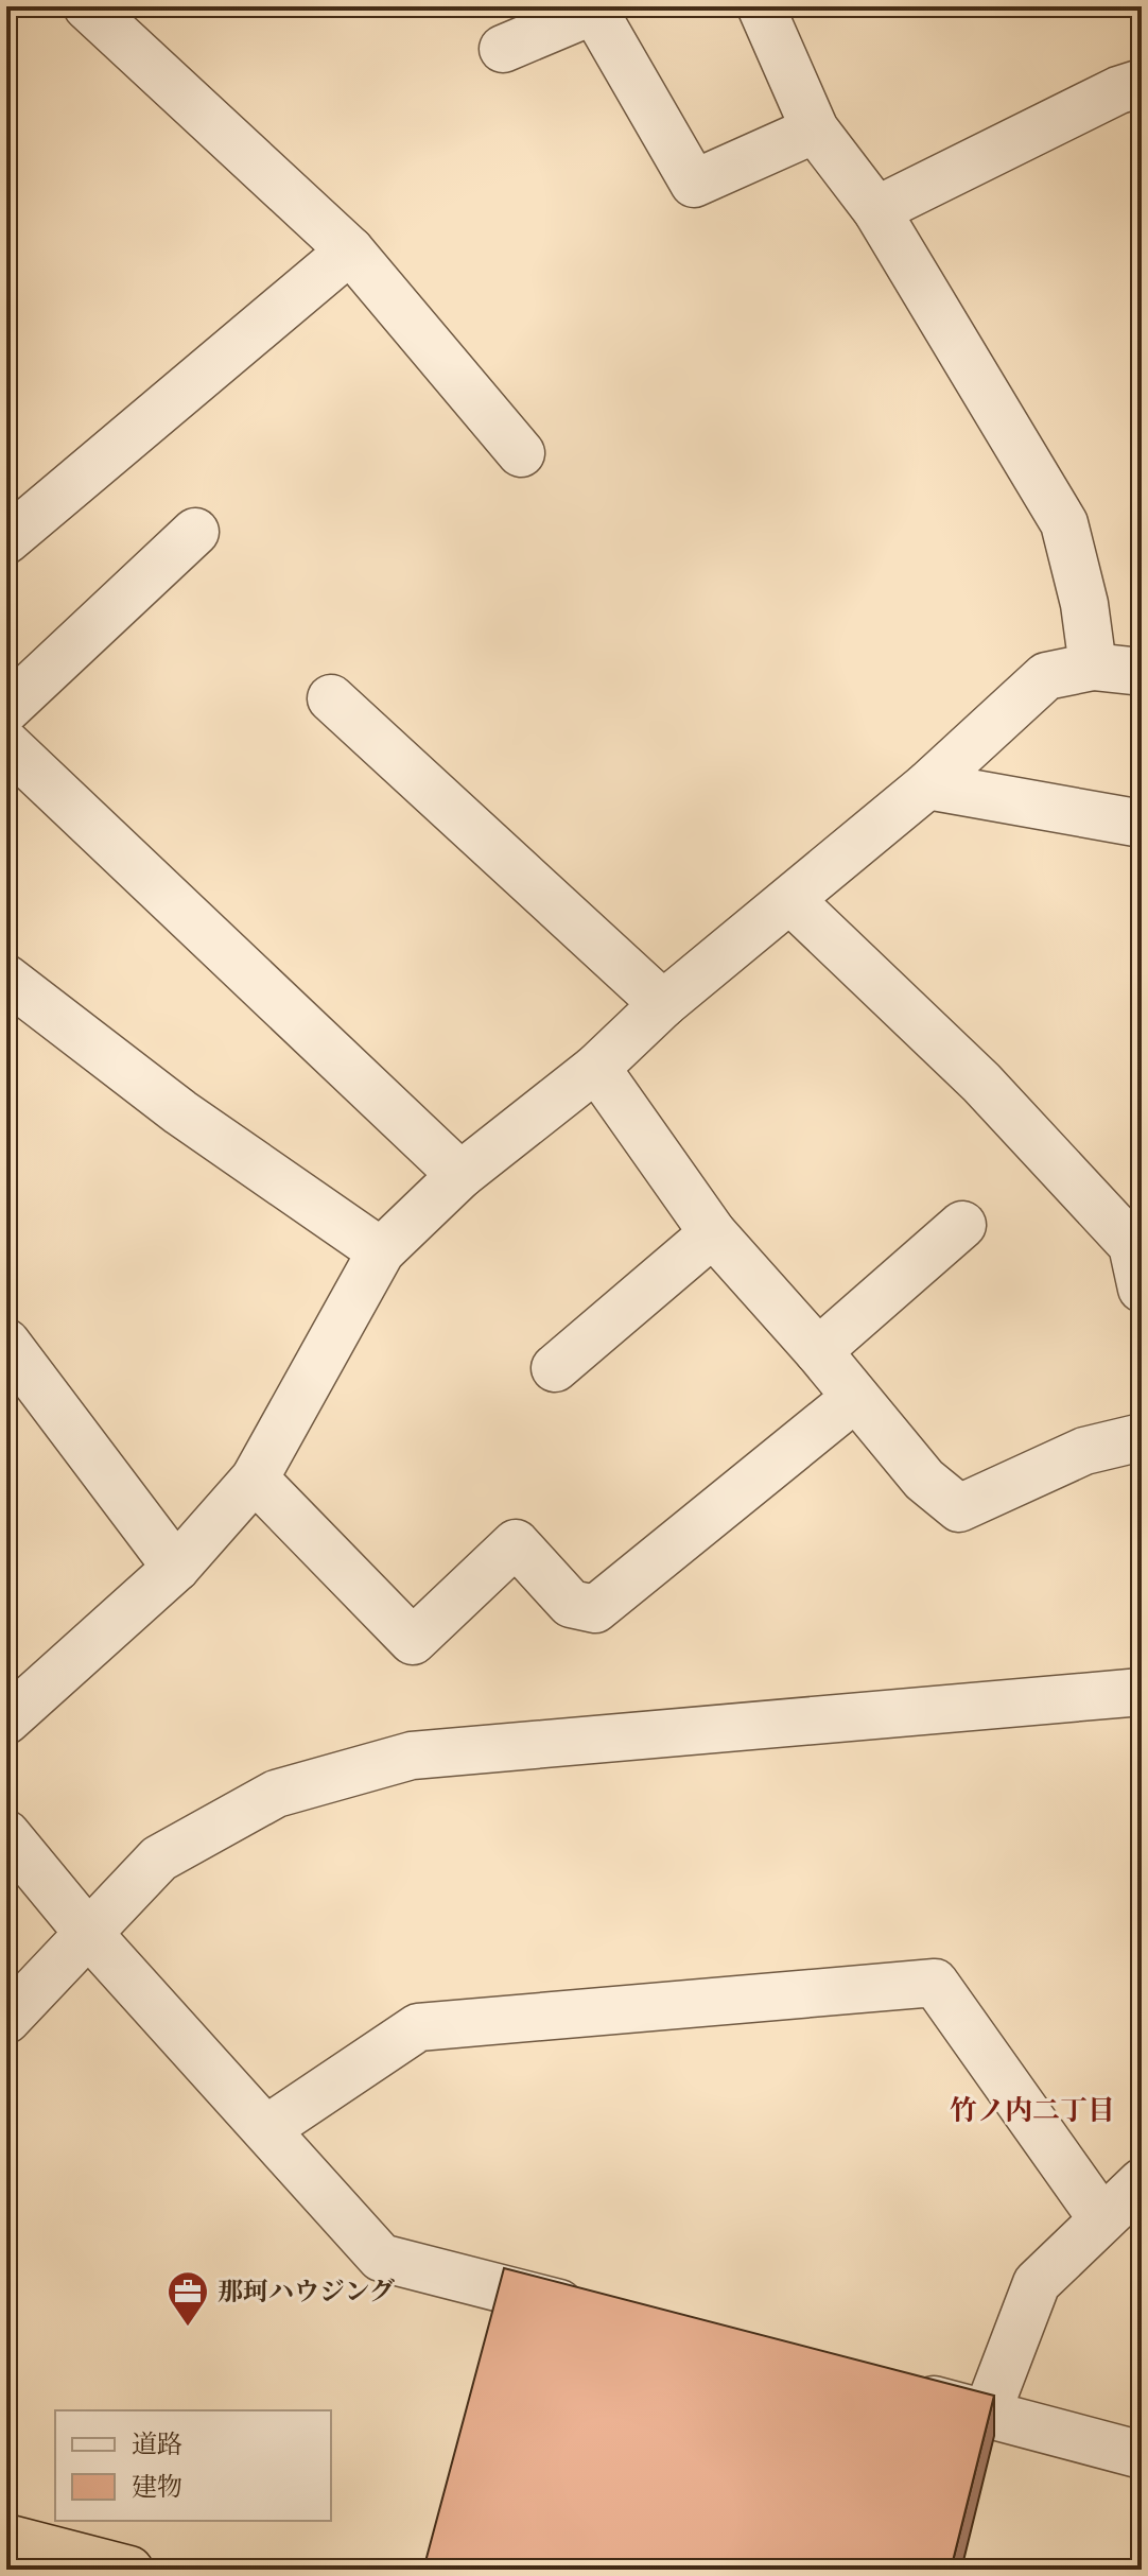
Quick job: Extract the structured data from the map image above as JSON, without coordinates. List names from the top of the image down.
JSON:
{
  "districts": ["竹ノ内二丁目"],
  "places": {
    "office": ["那珂ハウジング"]
  },
  "legend": ["道路", "建物"]
}
